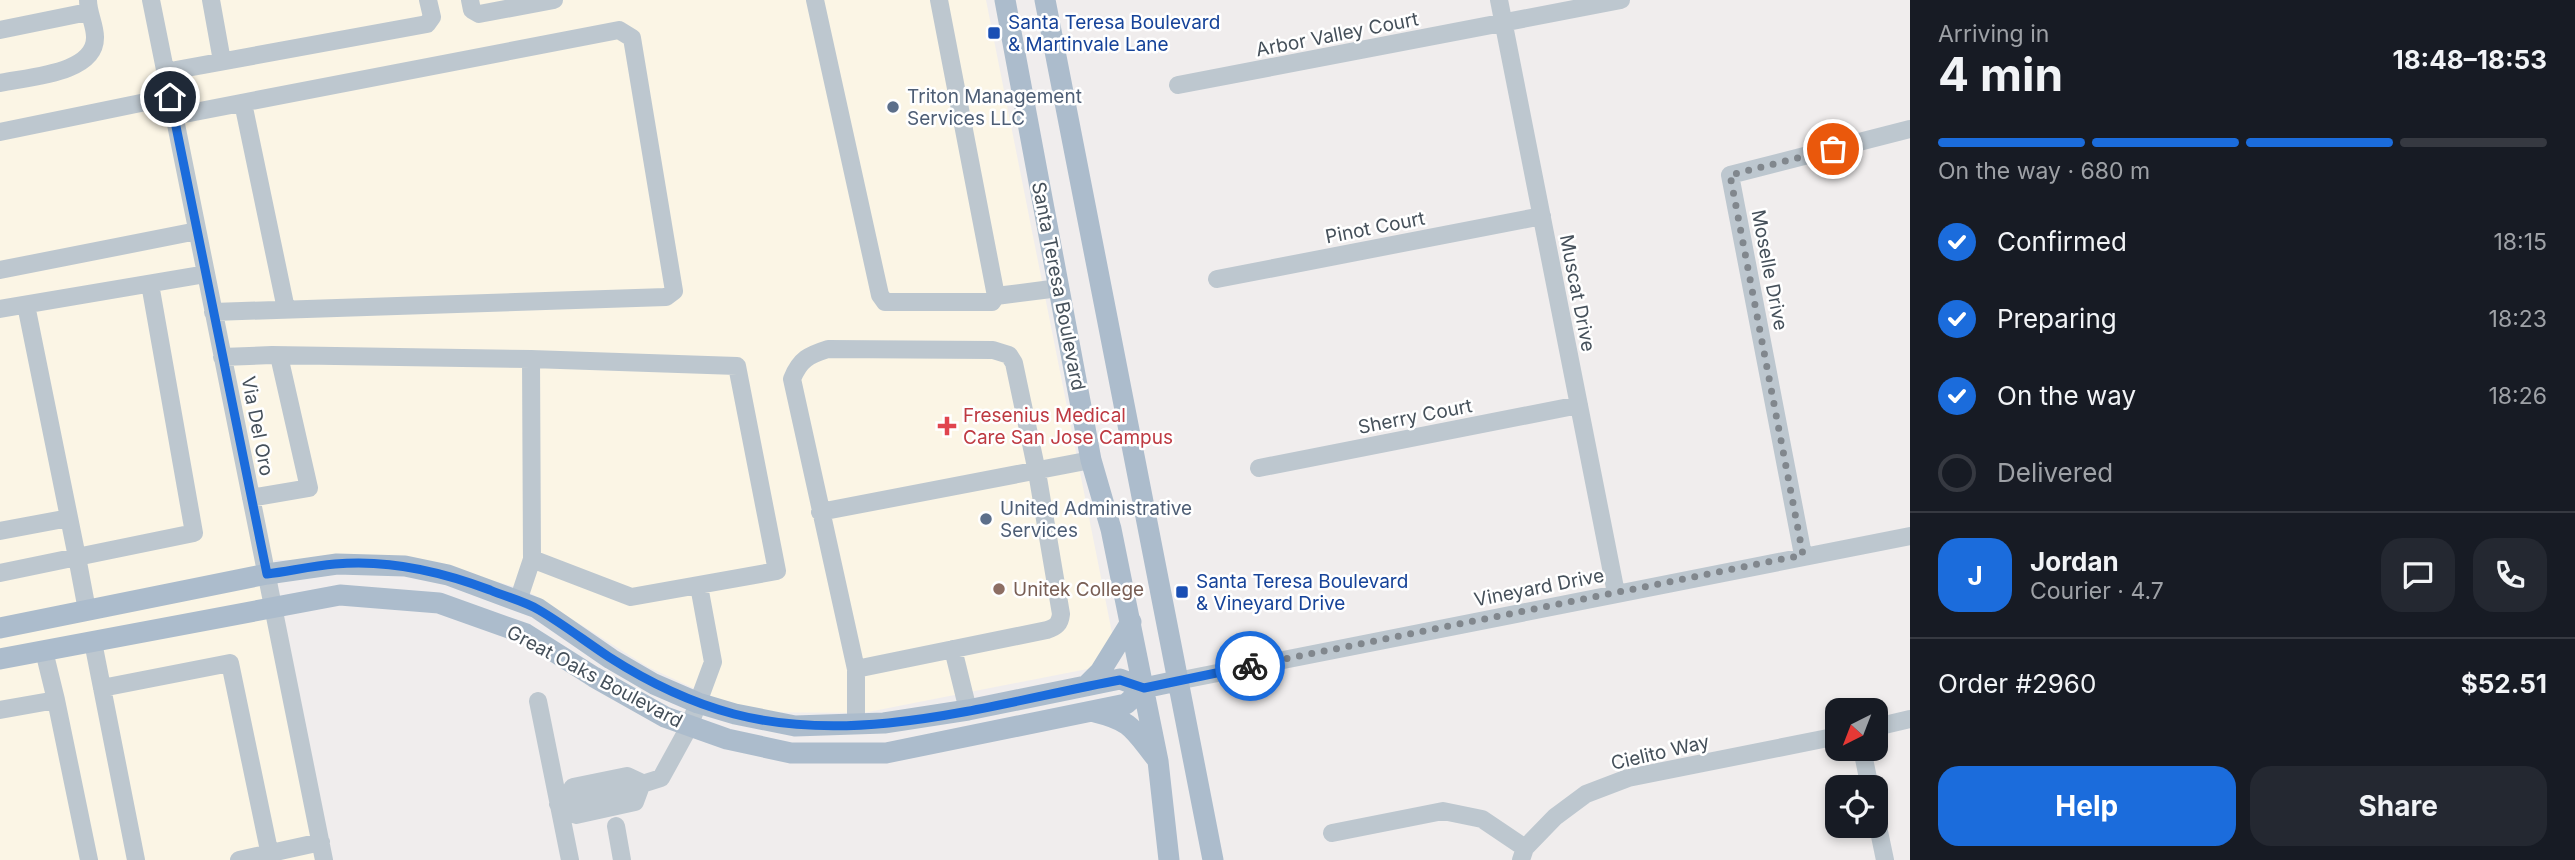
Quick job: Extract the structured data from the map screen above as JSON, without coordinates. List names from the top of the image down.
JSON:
{
  "streets": {
    "main road": ["Santa Teresa Boulevard", "Great Oaks Boulevard"],
    "street": [
      "Arbor Valley Court",
      "Pinot Court",
      "Moselle Drive",
      "Muscat Drive",
      "Sherry Court",
      "Via Del Oro",
      "Vineyard Drive",
      "Cielito Way"
    ]
  },
  "crossings": [
    ["Arbor Valley Court", "Muscat Drive"],
    ["Pinot Court", "Muscat Drive"],
    ["Moselle Drive", "Vineyard Drive"],
    ["Santa Teresa Boulevard", "Great Oaks Boulevard"],
    ["Muscat Drive", "Sherry Court"],
    ["Muscat Drive", "Vineyard Drive"],
    ["Via Del Oro", "Great Oaks Boulevard"],
    ["Vineyard Drive", "Great Oaks Boulevard"]
  ],
  "places": {
    "transit": ["Santa Teresa Boulevard & Martinvale Lane", "Santa Teresa Boulevard & Vineyard Drive"],
    "other": ["Triton Management Services LLC", "United Administrative Services", "Unitek College"],
    "health": ["Fresenius Medical Care San Jose Campus"]
  },
  "north": "bottom left",
  "page": {
    "heading": ["4 min", "Arriving in", "18:48–18:53"],
    "panel": [
      "Jordan",
      "Courier · 4.7",
      "Order #2960",
      "$52.51"
    ],
    "bar": "On the way · 680 m",
    "list": [
      ["Confirmed", "18:15"],
      ["Preparing", "18:23"],
      ["On the way", "18:26"],
      "Delivered"
    ],
    "round": "J",
    "buttons": ["Help", "Share"]
  }
}
